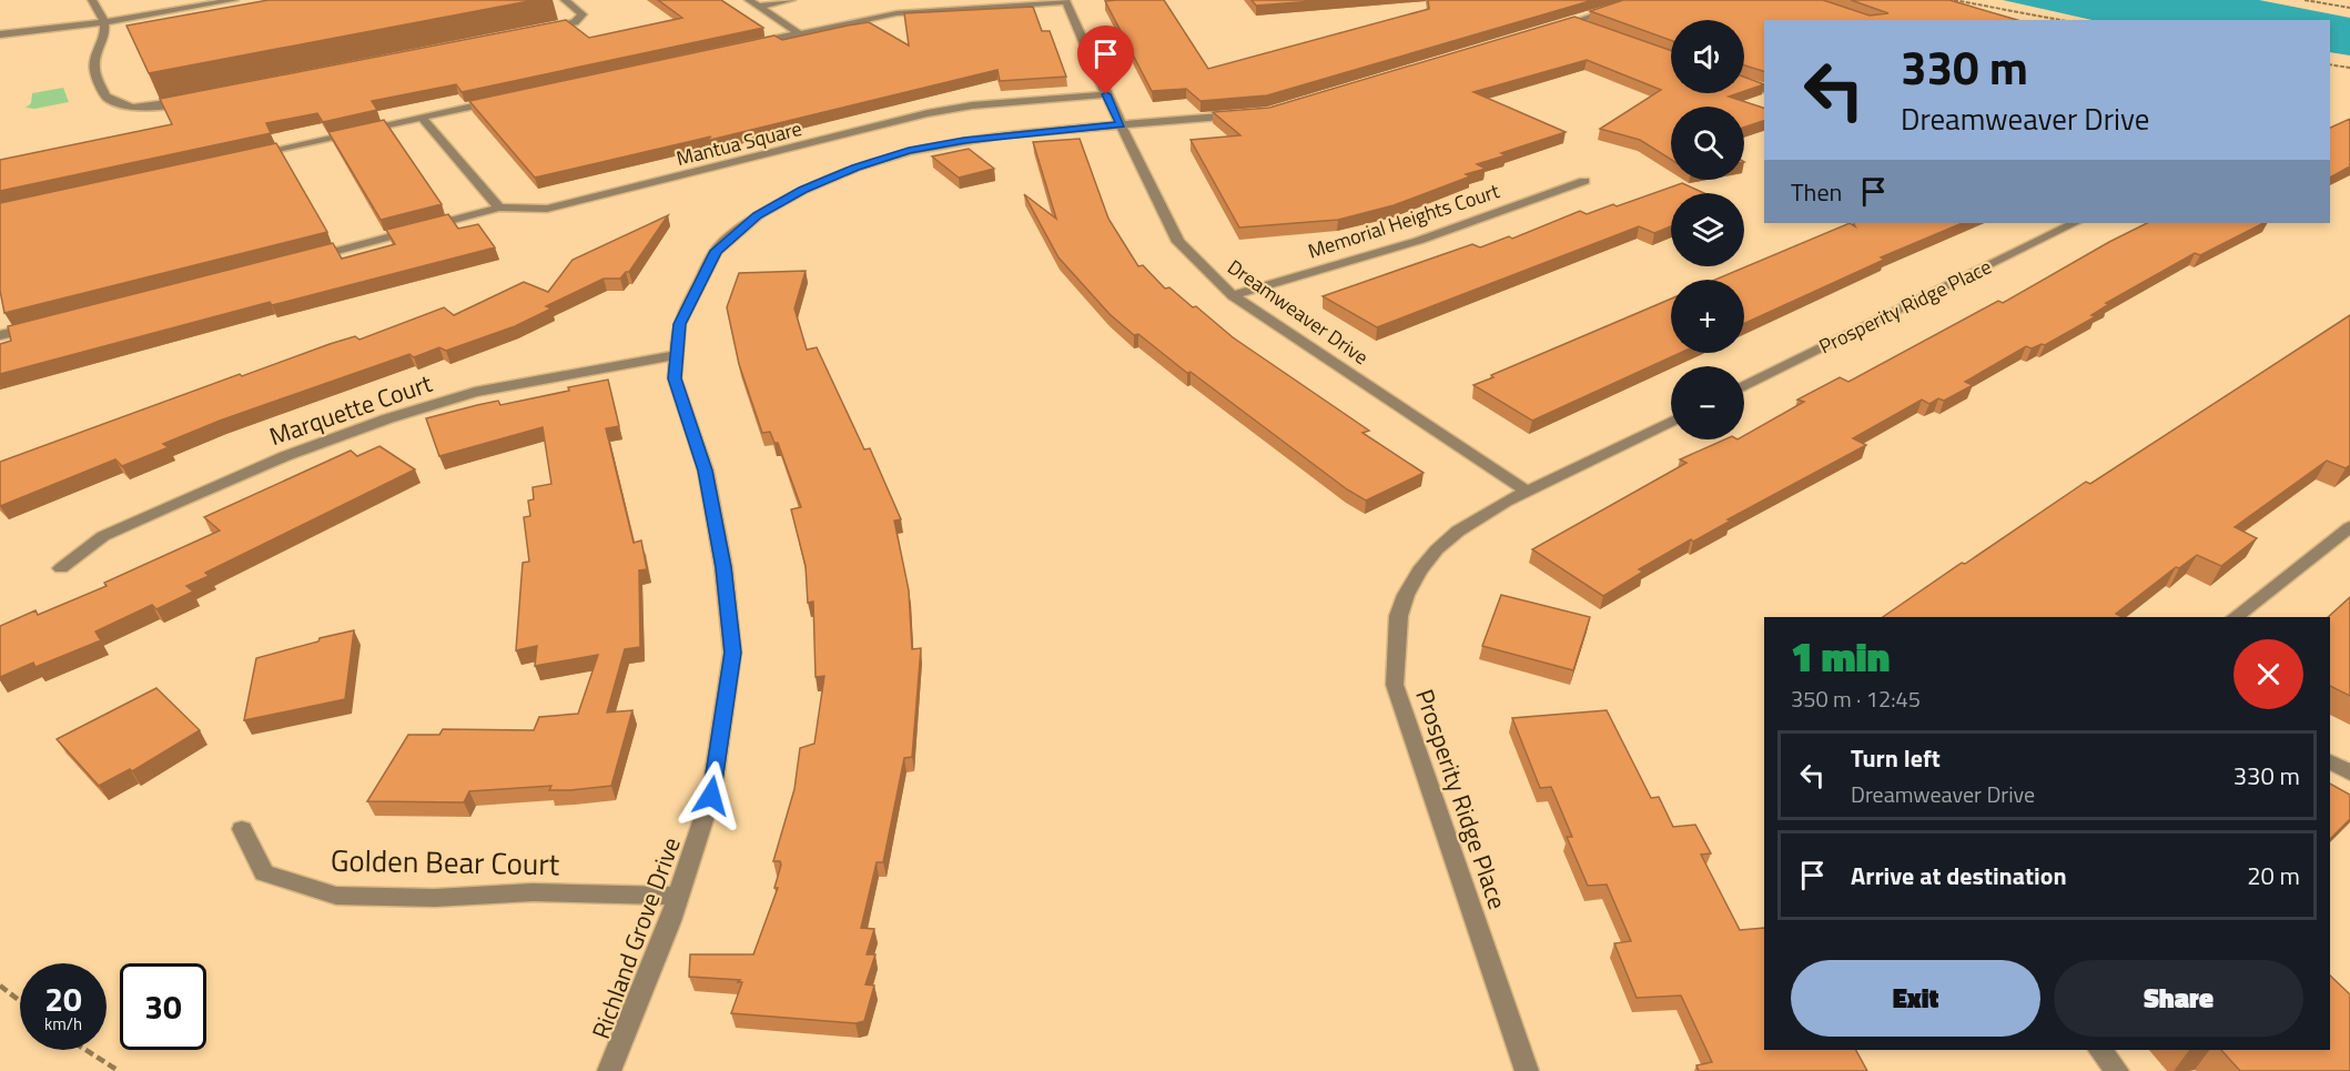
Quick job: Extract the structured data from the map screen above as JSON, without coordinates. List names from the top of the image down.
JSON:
{
  "streets": {
    "street": [
      "Mantua Square",
      "Memorial Heights Court",
      "Prosperity Ridge Place",
      "Dreamweaver Drive",
      "Marquette Court",
      "Golden Bear Court",
      "Richland Grove Drive"
    ]
  },
  "crossings": [
    ["Mantua Square", "Dreamweaver Drive"],
    ["Memorial Heights Court", "Dreamweaver Drive"],
    ["Prosperity Ridge Place", "Dreamweaver Drive"],
    ["Dreamweaver Drive", "Richland Grove Drive"],
    ["Marquette Court", "Richland Grove Drive"],
    ["Golden Bear Court", "Richland Grove Drive"]
  ],
  "page": {
    "map_buttons": ["+", "−"],
    "turn": ["330 m", "Dreamweaver Drive"],
    "then": "Then",
    "heading": ["1 min", "350 m · 12:45"],
    "list": [
      {
        "name": "Turn left",
        "note": "Dreamweaver Drive",
        "value": "330 m"
      },
      {
        "name": "Arrive at destination",
        "value": "20 m"
      }
    ],
    "buttons": ["Exit", "Share"],
    "speed": "20 km/h",
    "limit": "30"
  }
}
